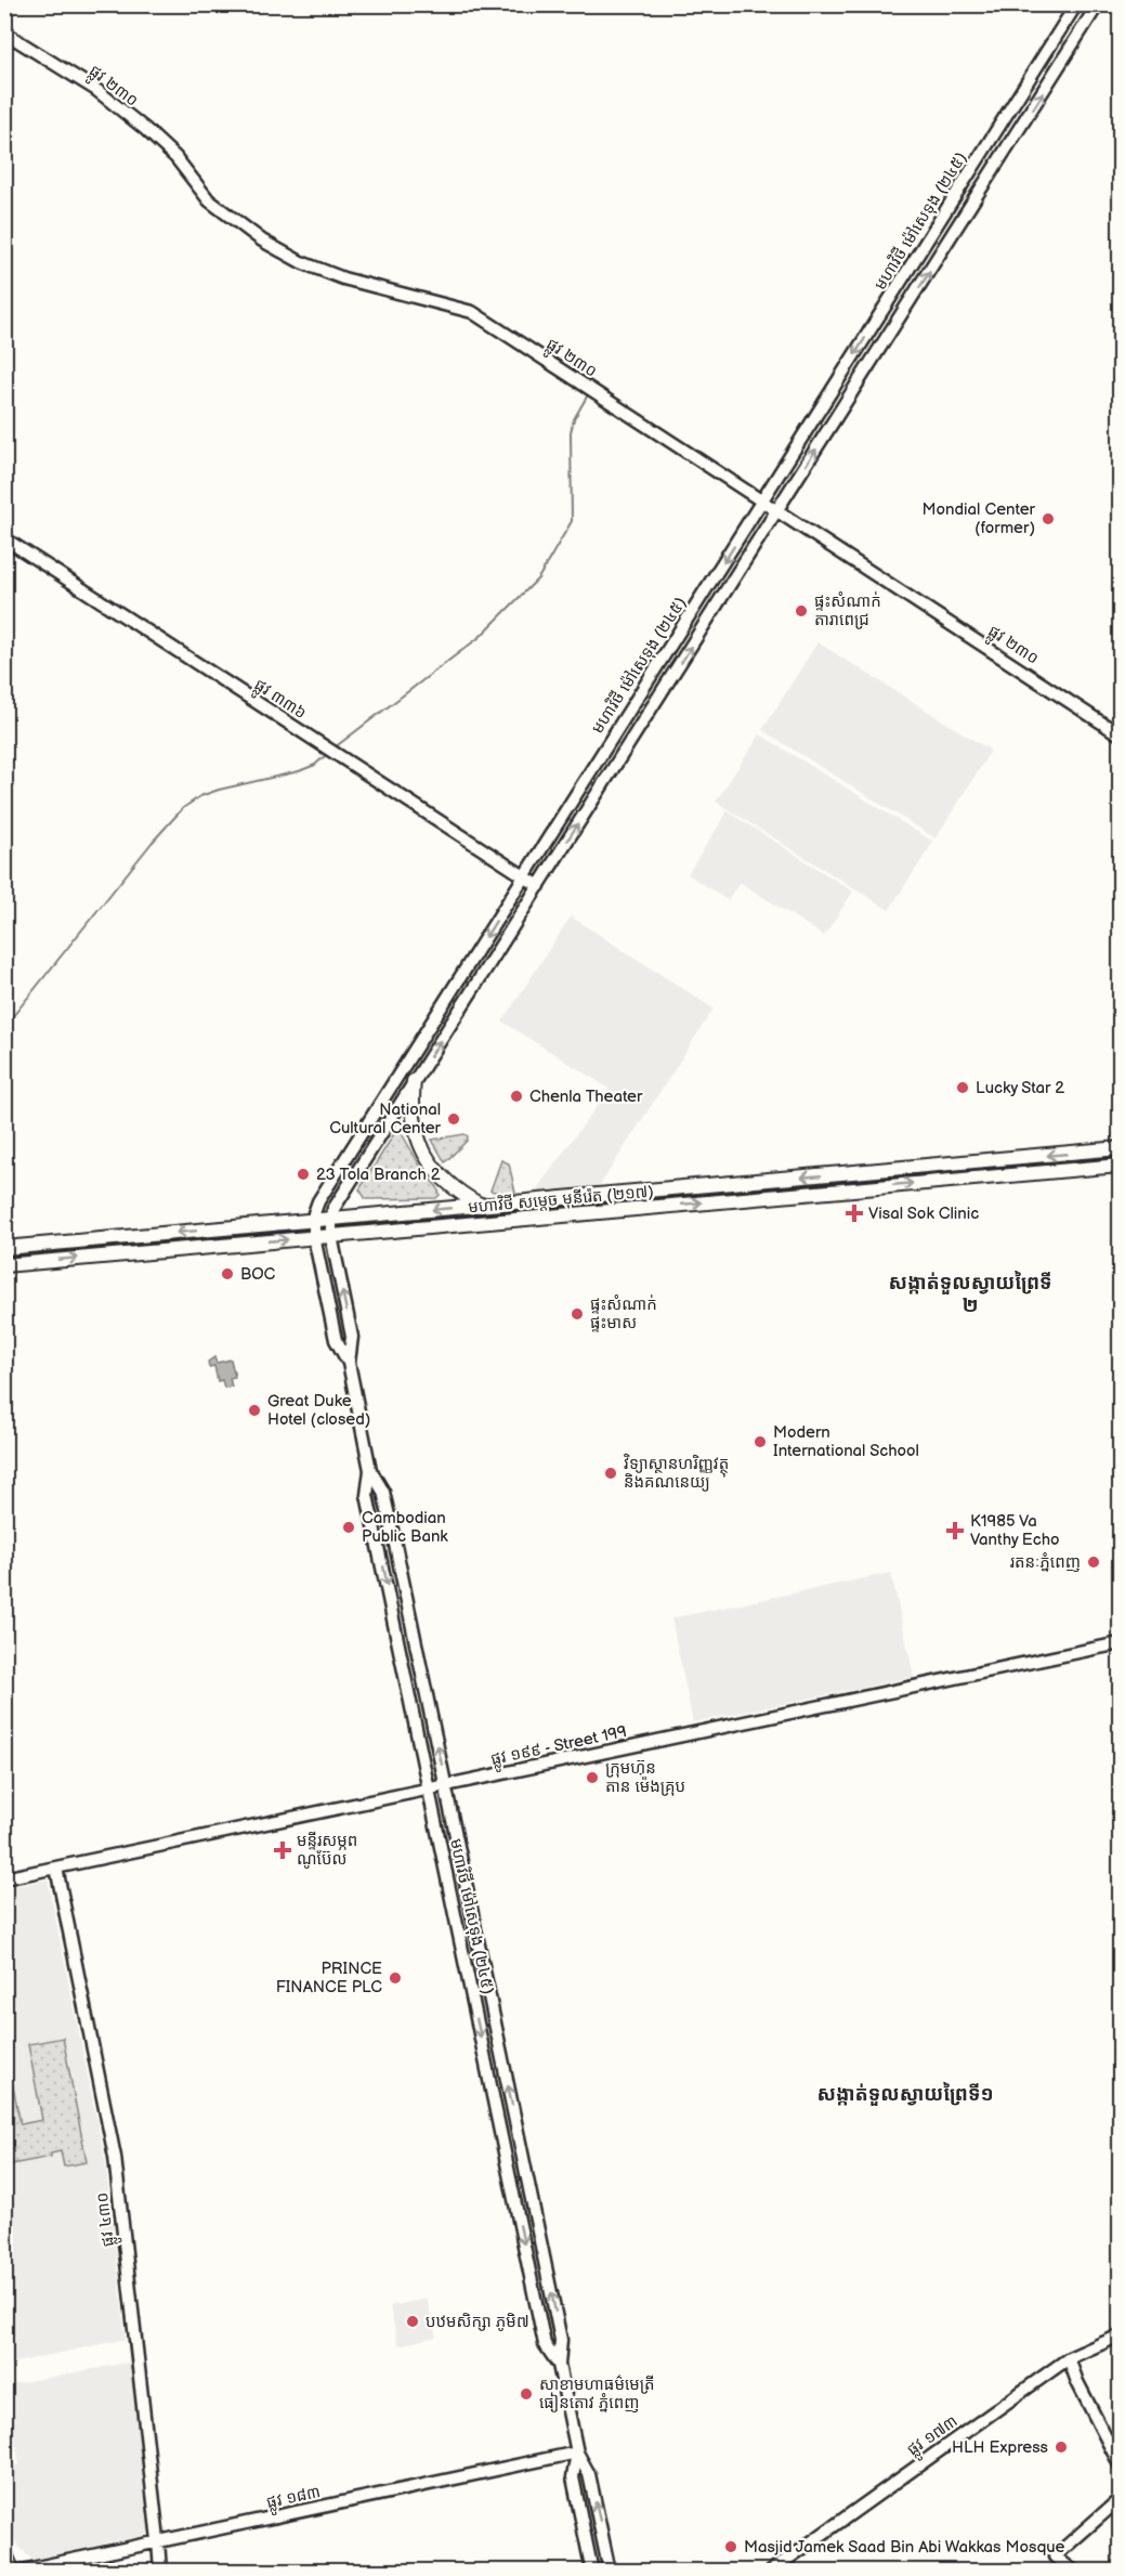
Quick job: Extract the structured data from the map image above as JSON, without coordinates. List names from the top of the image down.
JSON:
{
  "streets": {
    "main road": [
      "ផ្លូវ ២៣០",
      "មហាវិថី ម៉ៅសេទុង (២៤៥)",
      "ផ្លូវ ៣៣៦",
      "មហាវិថី សម្តេច មុនីរ៉េត (២១៧)",
      "ផ្លូវ ១៩៩ - Street 199",
      "ផ្លូវ ៤៣០",
      "ផ្លូវ ១៧៣",
      "ផ្លូវ ១៨៣"
    ]
  },
  "crossings": [
    ["ផ្លូវ ២៣០", "មហាវិថី ម៉ៅសេទុង (២៤៥)"],
    ["មហាវិថី ម៉ៅសេទុង (២៤៥)", "ផ្លូវ ៣៣៦"],
    ["មហាវិថី ម៉ៅសេទុង (២៤៥)", "មហាវិថី សម្តេច មុនីរ៉េត (២១៧)"],
    ["មហាវិថី ម៉ៅសេទុង (២៤៥)", "ផ្លូវ ១៩៩ - Street 199"],
    ["មហាវិថី ម៉ៅសេទុង (២៤៥)", "ផ្លូវ ១៨៣"],
    ["ផ្លូវ ១៩៩ - Street 199", "ផ្លូវ ៤៣០"],
    ["ផ្លូវ ៤៣០", "ផ្លូវ ១៨៣"]
  ],
  "districts": ["សង្កាត់ទួលស្វាយព្រៃទី ២", "សង្កាត់ទួលស្វាយព្រៃទី១"],
  "places": {
    "other": [
      "Mondial Center (former)",
      "ផ្ទះសំណាក់ តារាពេជ្រ",
      "Lucky Star 2",
      "Chenla Theater",
      "National Cultural Center",
      "23 Tola Branch 2",
      "BOC",
      "ផ្ទះសំណាក់ ផ្ទះមាស",
      "Great Duke Hotel (closed)",
      "Modern International School",
      "វិទ្យាស្ថានហរិញ្ញវត្ថុ និងគណនេយ្យ",
      "Cambodian Public Bank",
      "រតនៈភ្នំពេញ",
      "ក្រុមហ៊ុន តាន ម៉េងគ្រុប",
      "PRINCE FINANCE PLC",
      "បឋមសិក្សា ភូមិ៧",
      "សាខាមហាធម៌មេត្រី ធៀនតោវ ភ្នំពេញ",
      "HLH Express",
      "Masjid Jamek Saad Bin Abi Wakkas Mosque"
    ],
    "health": ["Visal Sok Clinic", "K1985 Va Vanthy Echo", "មន្ទីរសម្ភព ណូប៊ែល"]
  }
}
